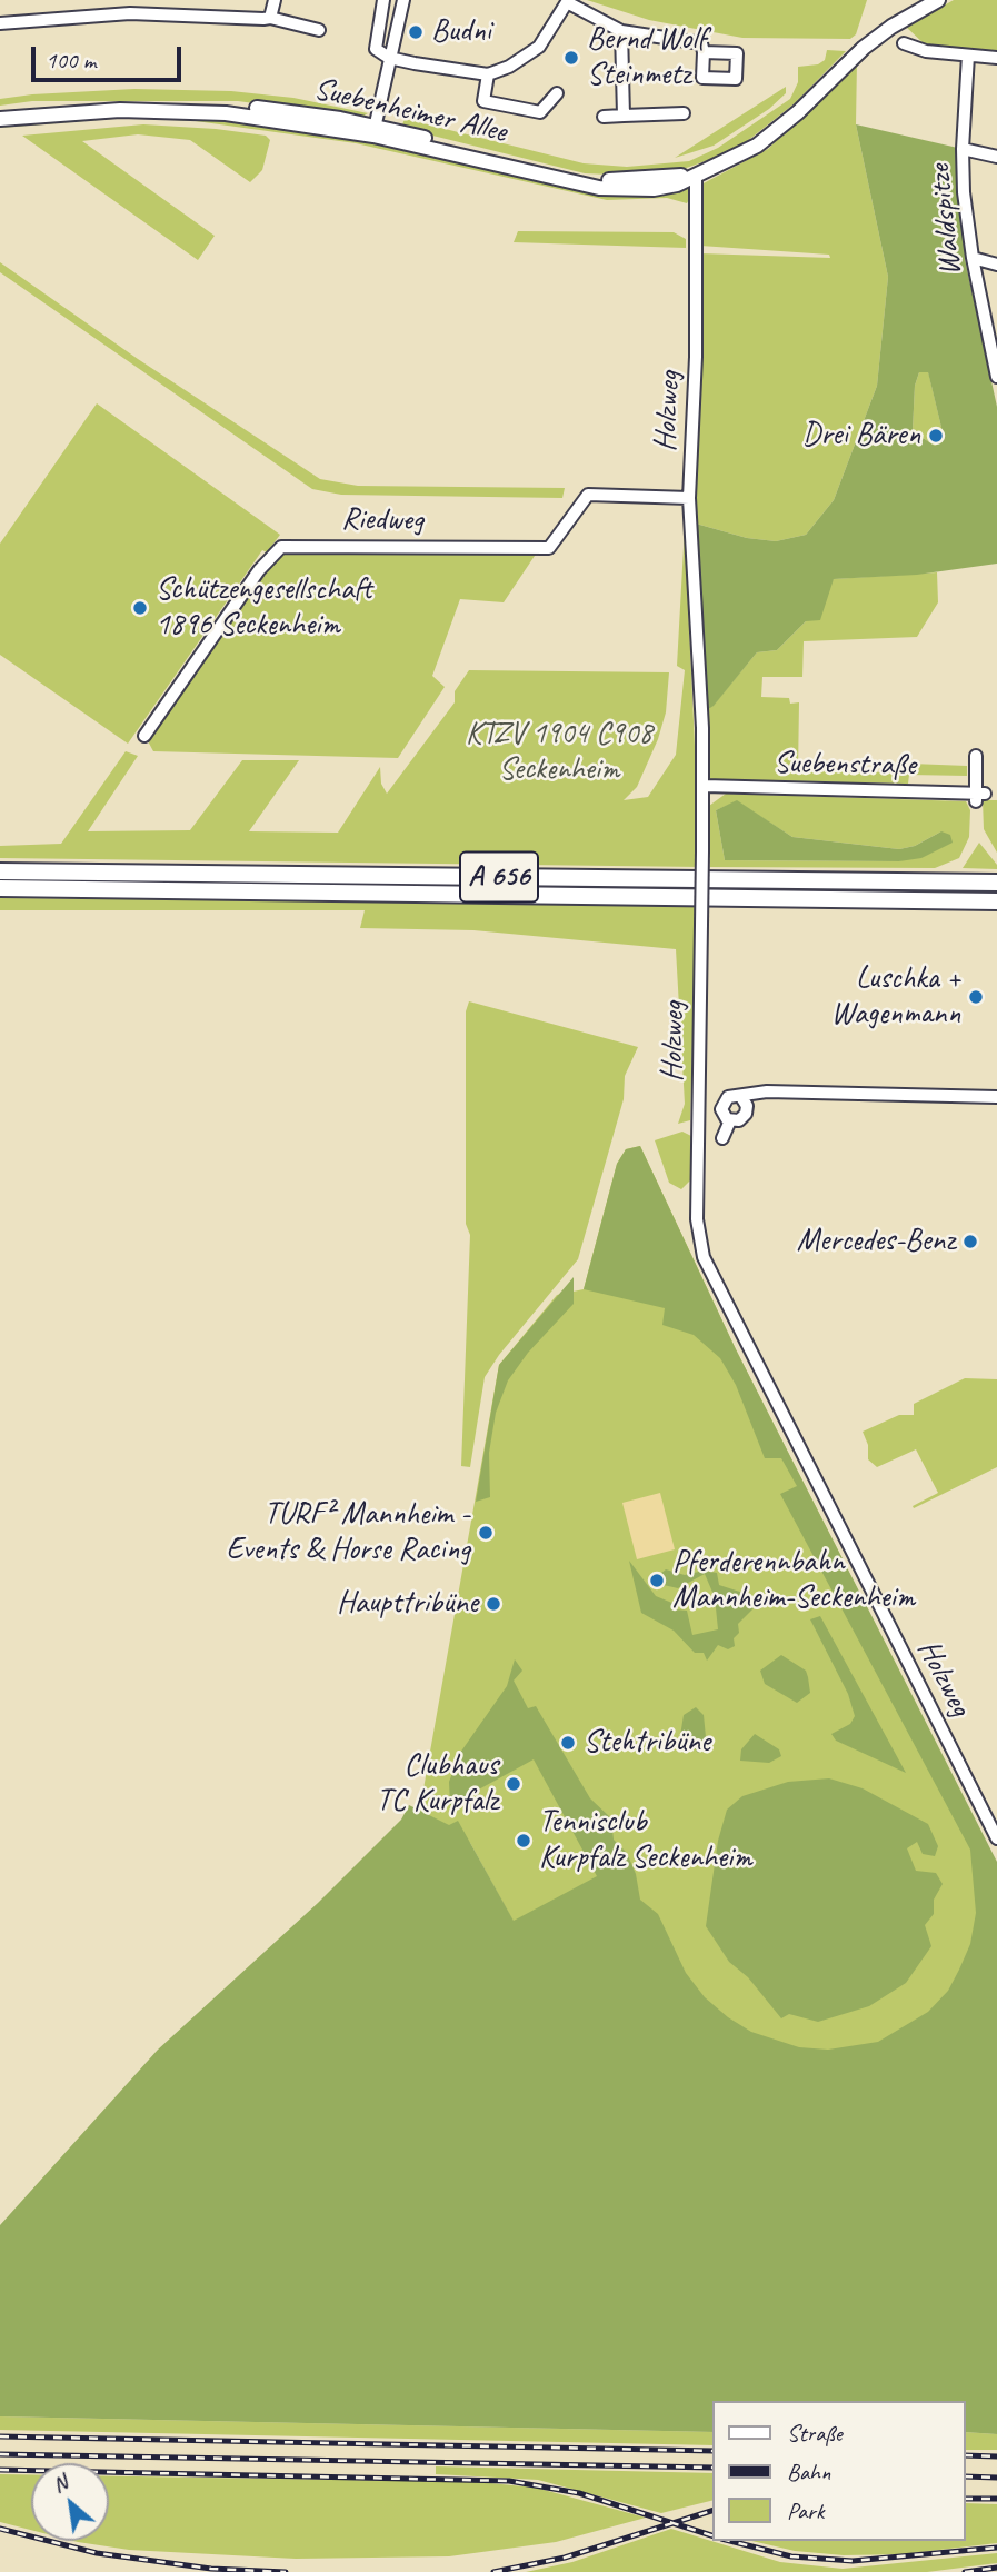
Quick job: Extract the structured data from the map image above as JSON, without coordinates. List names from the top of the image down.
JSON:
{
  "streets": {
    "highway": ["A 656"],
    "main road": ["Suebenheimer Allee"],
    "street": [
      "Waldspitze",
      "Holzweg",
      "Riedweg",
      "Suebenstraße"
    ]
  },
  "crossings": [
    ["Suebenheimer Allee", "Holzweg"],
    ["Holzweg", "Riedweg"],
    ["Holzweg", "Suebenstraße"]
  ],
  "parks": ["KTZV 1904 C908 Seckenheim"],
  "places": [
    "Budni",
    "Bernd Wolf Steinmetz",
    "Drei Bären",
    "Schützengesellschaft 1896 Seckenheim",
    "Luschka + Wagenmann",
    "Mercedes-Benz",
    "TURF² Mannheim - Events & Horse Racing",
    "Pferderennbahn Mannheim-Seckenheim",
    "Haupttribüne",
    "Stehtribüne",
    "Clubhaus TC Kurpfalz",
    "Tennisclub Kurpfalz Seckenheim"
  ],
  "legend": ["Straße", "Bahn", "Park"],
  "scale_bar": "100 m",
  "north": "top left"
}
